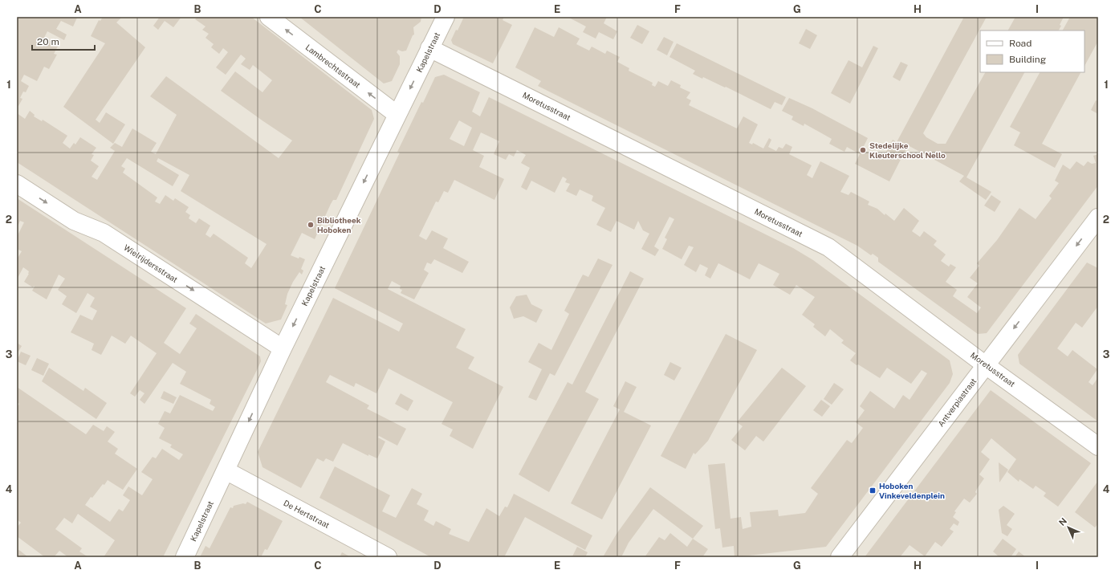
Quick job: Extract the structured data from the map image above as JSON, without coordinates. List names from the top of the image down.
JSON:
{
  "streets": {
    "street": [
      "Kapelstraat",
      "Lambrechtsstraat",
      "Moretusstraat",
      "Wielrijdersstraat",
      "Antverpiastraat",
      "De Hertstraat"
    ]
  },
  "crossings": [
    ["Kapelstraat", "Lambrechtsstraat"],
    ["Kapelstraat", "Moretusstraat"],
    ["Kapelstraat", "Wielrijdersstraat"],
    ["Kapelstraat", "De Hertstraat"],
    ["Moretusstraat", "Antverpiastraat"]
  ],
  "one_way": [
    "Kapelstraat",
    "Lambrechtsstraat",
    "Wielrijdersstraat",
    "Antverpiastraat"
  ],
  "places": {
    "other": ["Stedelijke Kleuterschool Nello", "Bibliotheek Hoboken"],
    "transit": ["Hoboken Vinkeveldenplein"]
  },
  "legend": ["Road", "Building"],
  "scale_bar": "20 m",
  "north": "top left",
  "grid": {
    "columns": [
      "A",
      "B",
      "C",
      "D",
      "E",
      "F",
      "G",
      "H",
      "I"
    ],
    "rows": [
      "1",
      "2",
      "3",
      "4"
    ]
  }
}
